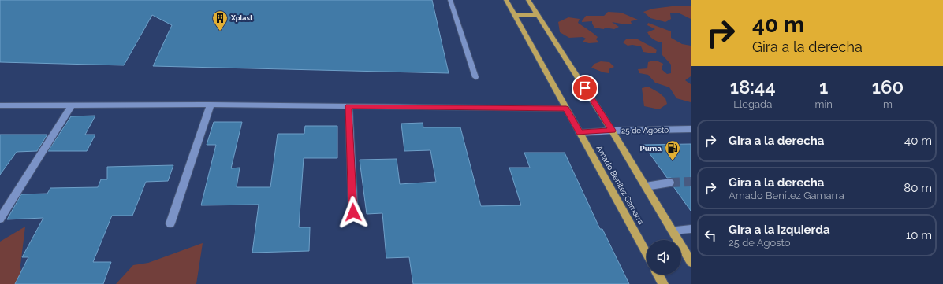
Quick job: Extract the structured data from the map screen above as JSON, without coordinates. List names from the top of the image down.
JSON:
{
  "streets": {
    "main road": ["Amado Benítez Gamarra"],
    "street": ["25 de Agosto"]
  },
  "crossings": [
    ["25 de Agosto", "Amado Benítez Gamarra"]
  ],
  "places": {
    "building": ["Xplast"],
    "fuel station": ["Puma"]
  },
  "page": {
    "turn": ["40 m", "Gira a la derecha"],
    "eta": [
      "18:44",
      "Llegada",
      "1",
      "min",
      "160",
      "m"
    ],
    "list": [
      {
        "name": "Gira a la derecha",
        "value": "40 m"
      },
      {
        "name": "Gira a la derecha",
        "note": "Amado Benítez Gamarra",
        "value": "80 m"
      },
      {
        "name": "Gira a la izquierda",
        "note": "25 de Agosto",
        "value": "10 m"
      }
    ]
  }
}
